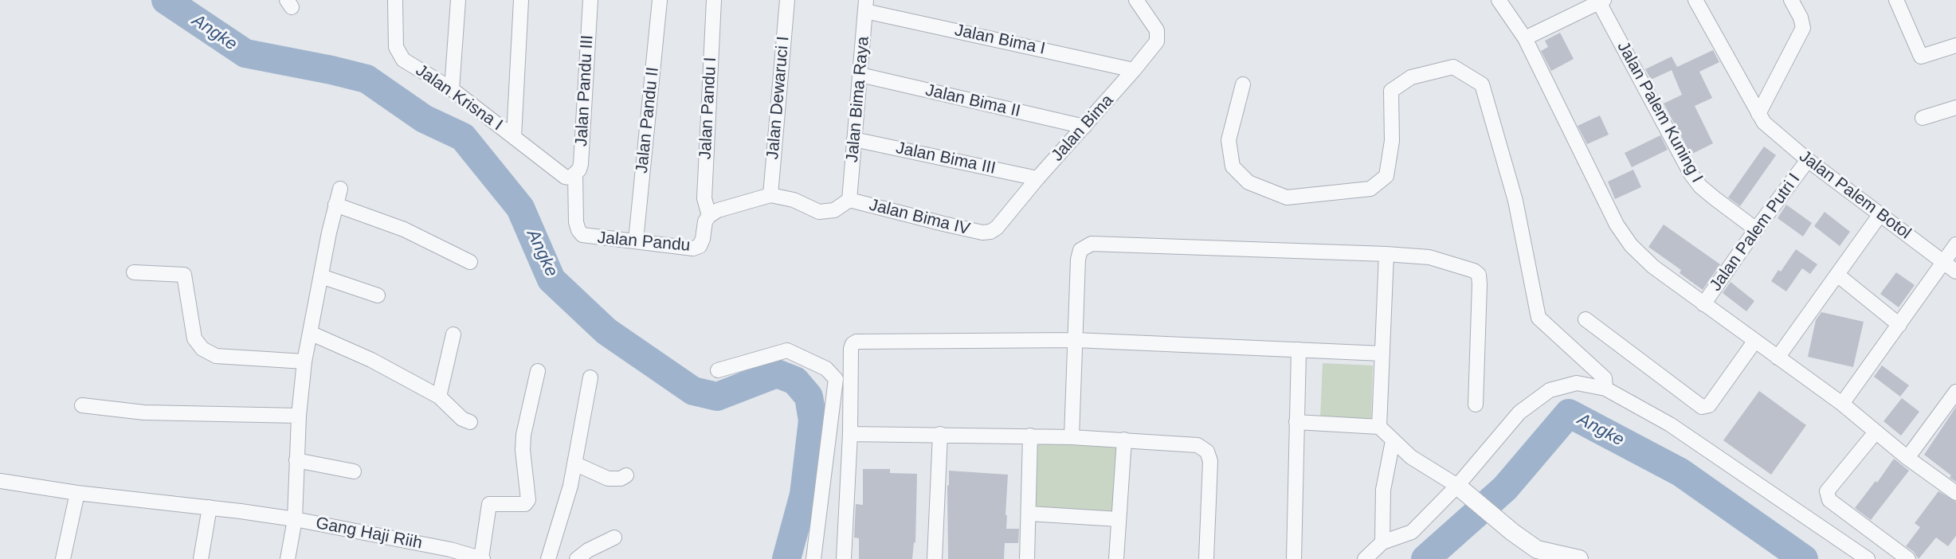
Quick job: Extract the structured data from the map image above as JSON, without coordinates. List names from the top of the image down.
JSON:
{
  "streets": {
    "street": [
      "Jalan Bima I",
      "Jalan Pandu III",
      "Jalan Krisna I",
      "Jalan Dewaruci I",
      "Jalan Bima Raya",
      "Jalan Bima II",
      "Jalan Pandu I",
      "Jalan Palem Kuning I",
      "Jalan Pandu II",
      "Jalan Bima",
      "Jalan Bima III",
      "Jalan Palem Botol",
      "Jalan Bima IV",
      "Jalan Palem Putri I",
      "Jalan Pandu",
      "Gang Haji Riih"
    ]
  },
  "crossings": [
    ["Jalan Bima I", "Jalan Bima Raya"],
    ["Jalan Bima I", "Jalan Bima"],
    ["Jalan Pandu III", "Jalan Pandu"],
    ["Jalan Bima Raya", "Jalan Bima II"],
    ["Jalan Bima Raya", "Jalan Bima III"],
    ["Jalan Bima Raya", "Jalan Bima IV"],
    ["Jalan Bima II", "Jalan Bima"],
    ["Jalan Pandu I", "Jalan Pandu"],
    ["Jalan Palem Kuning I", "Jalan Palem Putri I"],
    ["Jalan Pandu II", "Jalan Pandu"],
    ["Jalan Bima", "Jalan Bima III"],
    ["Jalan Bima", "Jalan Bima IV"],
    ["Jalan Palem Botol", "Jalan Palem Putri I"]
  ],
  "water": ["Angke"]
}
